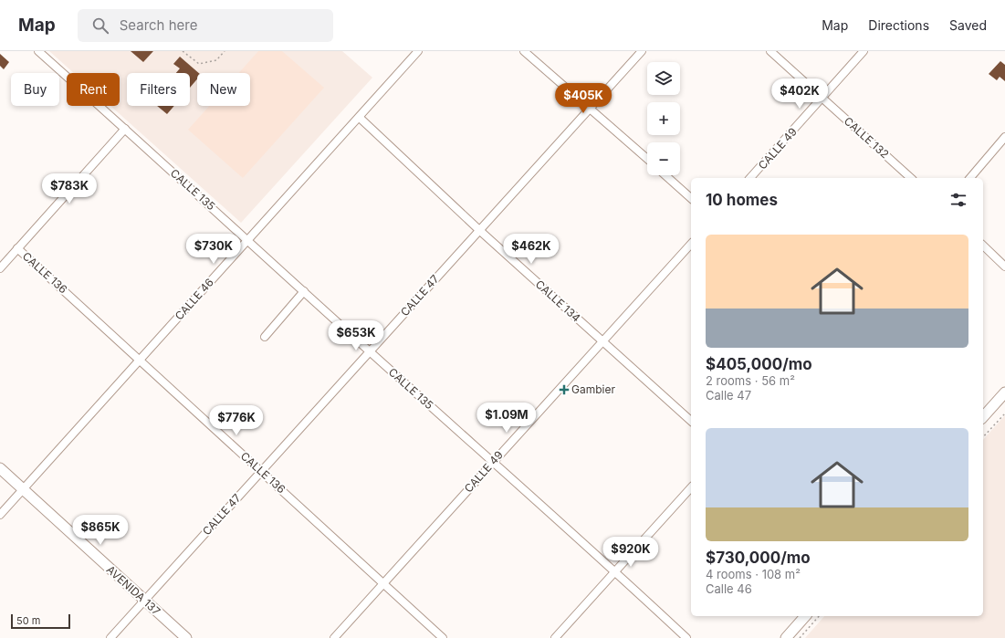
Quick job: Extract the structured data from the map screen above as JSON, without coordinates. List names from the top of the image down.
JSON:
{
  "streets": {
    "street": [
      "CALLE 132",
      "CALLE 49",
      "CALLE 135",
      "CALLE 136",
      "CALLE 47",
      "CALLE 46",
      "CALLE 134",
      "AVENIDA 137"
    ]
  },
  "crossings": [
    ["CALLE 132", "CALLE 49"],
    ["CALLE 49", "CALLE 135"],
    ["CALLE 49", "CALLE 136"],
    ["CALLE 49", "CALLE 134"],
    ["CALLE 135", "CALLE 47"],
    ["CALLE 135", "CALLE 46"],
    ["CALLE 136", "CALLE 47"],
    ["CALLE 136", "CALLE 46"],
    ["CALLE 47", "CALLE 134"],
    ["CALLE 47", "AVENIDA 137"],
    ["CALLE 46", "CALLE 134"],
    ["CALLE 46", "AVENIDA 137"]
  ],
  "places": {
    "health": ["Gambier"]
  },
  "scale_bar": "50 m",
  "page": {
    "header": "Map",
    "search": "Search here",
    "nav": ["Map", "Directions", "Saved"],
    "map_buttons": ["+", "−"],
    "chip": [
      "Buy",
      "Rent",
      "Filters",
      "New"
    ],
    "price": [
      "$402K",
      "$405K",
      "$783K",
      "$730K",
      "$462K",
      "$653K",
      "$1.09M",
      "$776K",
      "$865K",
      "$920K"
    ],
    "heading": "10 homes",
    "list": [
      {
        "name": "$405,000/mo",
        "note": "2 rooms · 56 m² · Calle 47"
      },
      {
        "name": "$730,000/mo",
        "note": "4 rooms · 108 m² · Calle 46"
      }
    ],
    "scale": "50 m"
  }
}
